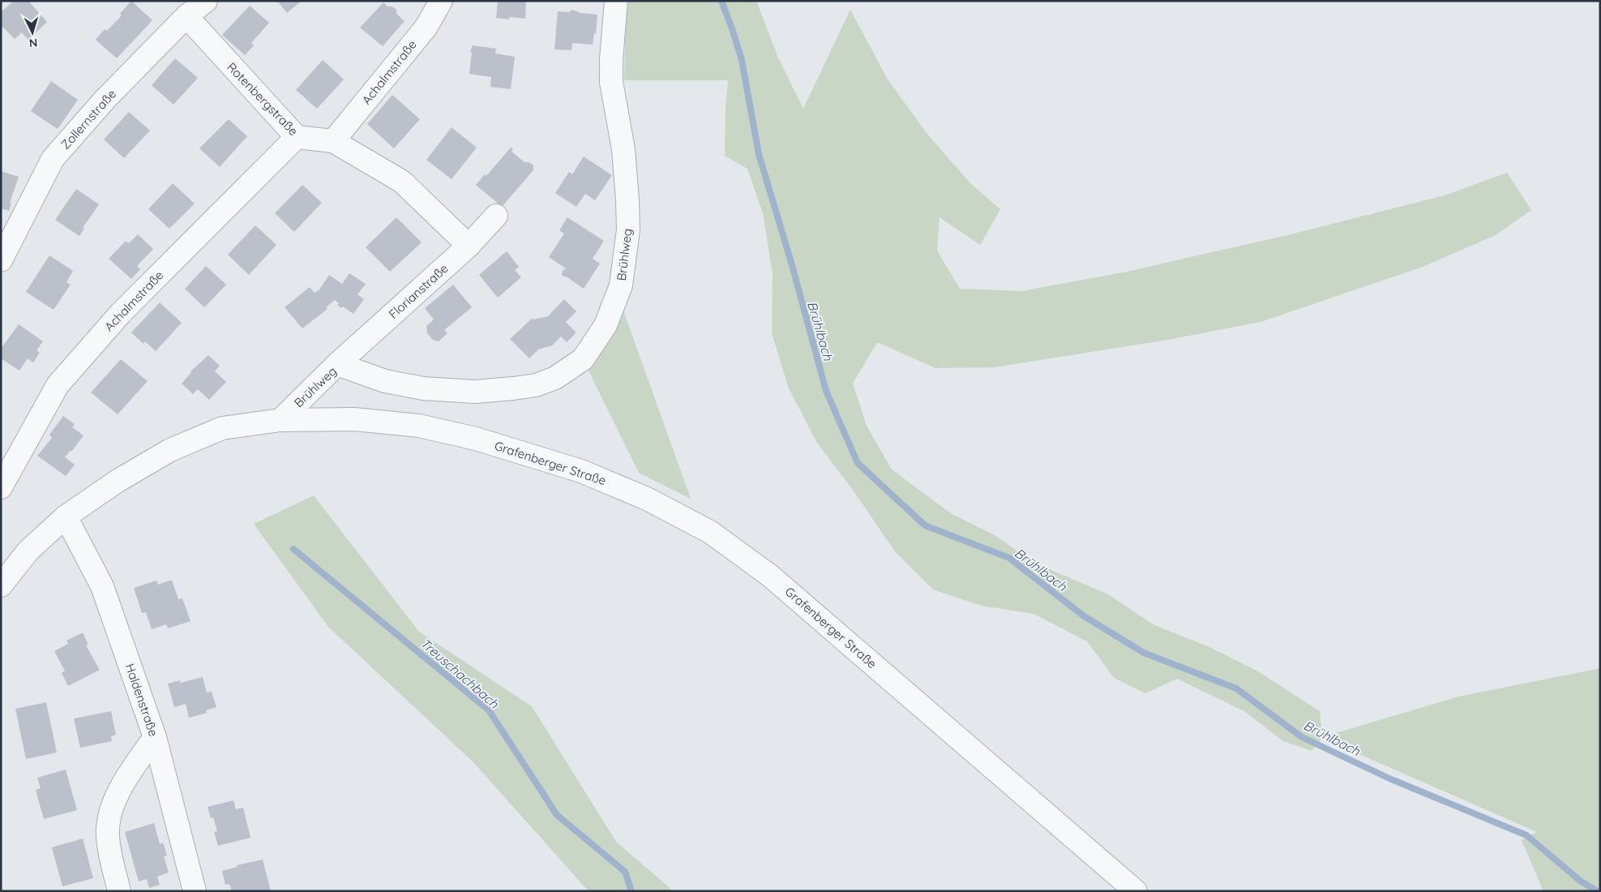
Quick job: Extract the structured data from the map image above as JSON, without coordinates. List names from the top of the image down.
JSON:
{
  "streets": {
    "street": [
      "Achalmstraße",
      "Rotenbergstraße",
      "Zollernstraße",
      "Brühlweg",
      "Florianstraße",
      "Grafenberger Straße",
      "Haldenstraße"
    ]
  },
  "crossings": [
    ["Achalmstraße", "Rotenbergstraße"],
    ["Rotenbergstraße", "Zollernstraße"],
    ["Rotenbergstraße", "Florianstraße"],
    ["Brühlweg", "Florianstraße"],
    ["Brühlweg", "Grafenberger Straße"],
    ["Grafenberger Straße", "Haldenstraße"]
  ],
  "water": ["Brühlbach", "Treuschachbach"],
  "north": "bottom"
}
